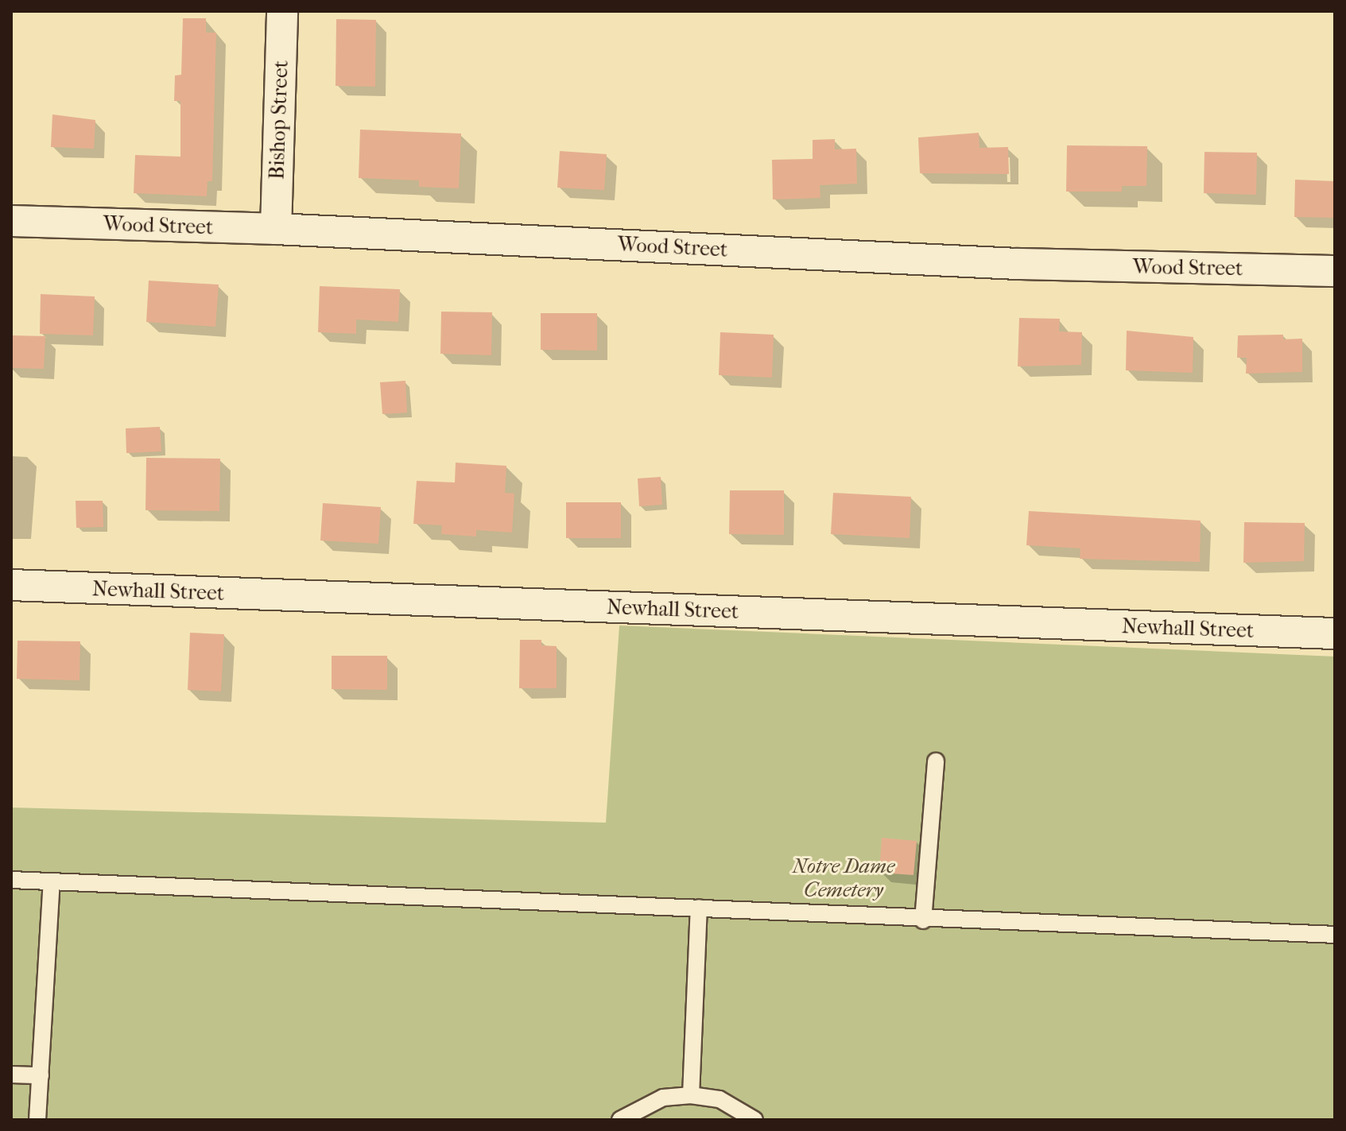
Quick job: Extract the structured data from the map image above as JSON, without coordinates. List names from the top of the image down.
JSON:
{
  "streets": {
    "street": ["Bishop Street", "Wood Street", "Newhall Street"]
  },
  "crossings": [
    ["Bishop Street", "Wood Street"]
  ],
  "parks": ["Notre Dame Cemetery"]
}
